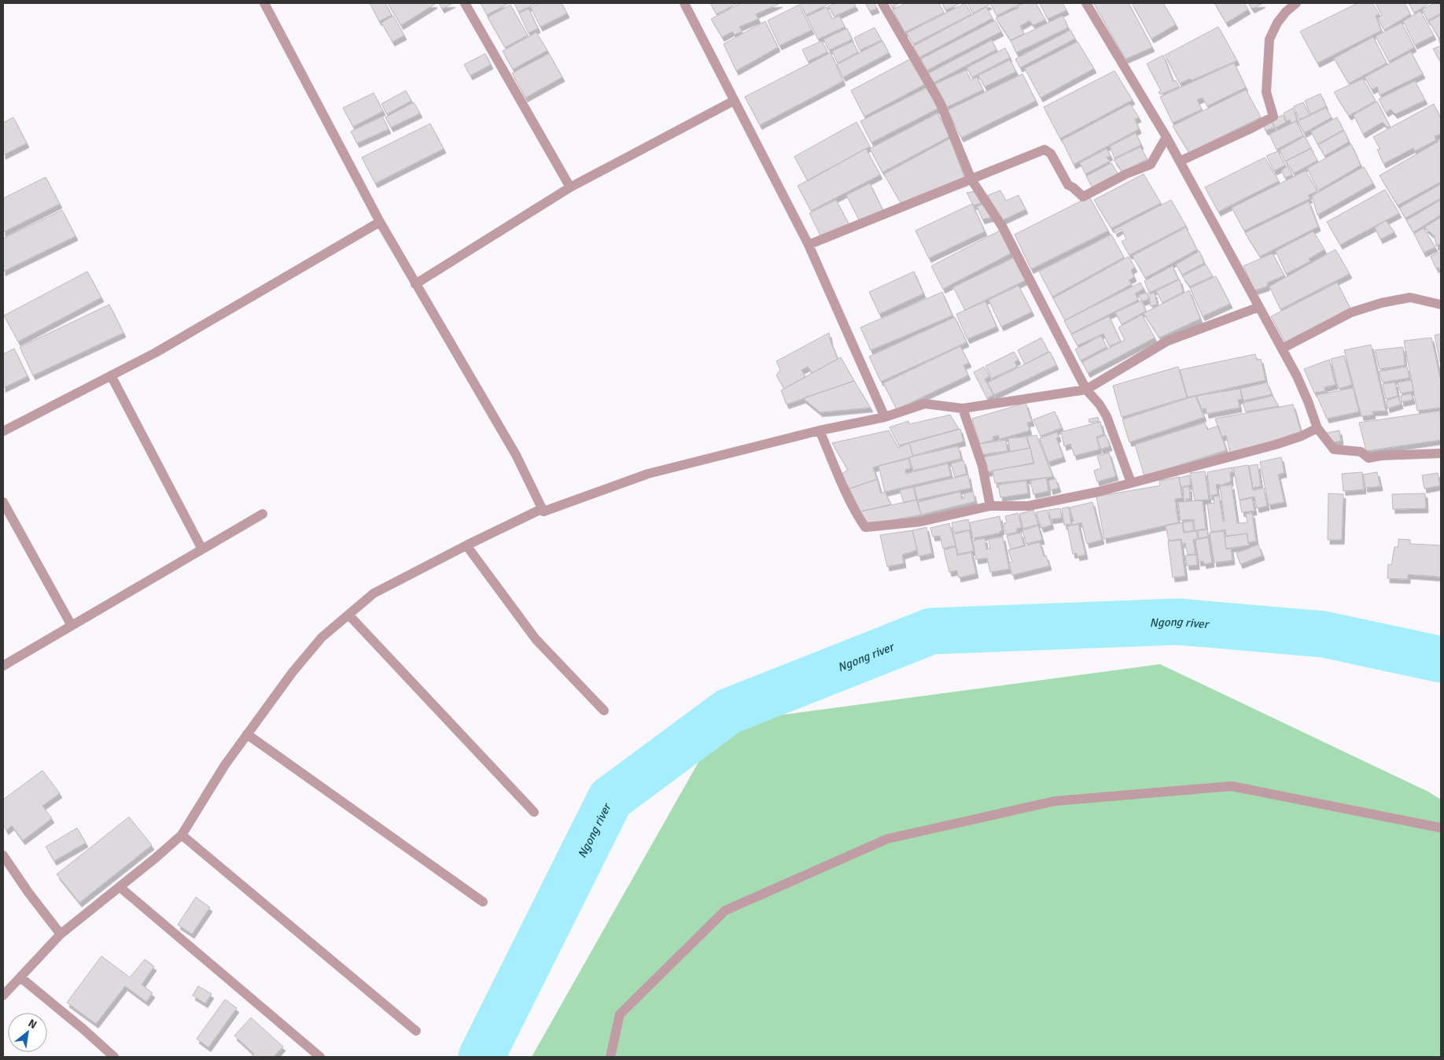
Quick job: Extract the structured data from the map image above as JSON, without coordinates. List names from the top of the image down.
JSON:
{
  "water": ["Ngong river"],
  "north": "top right"
}
